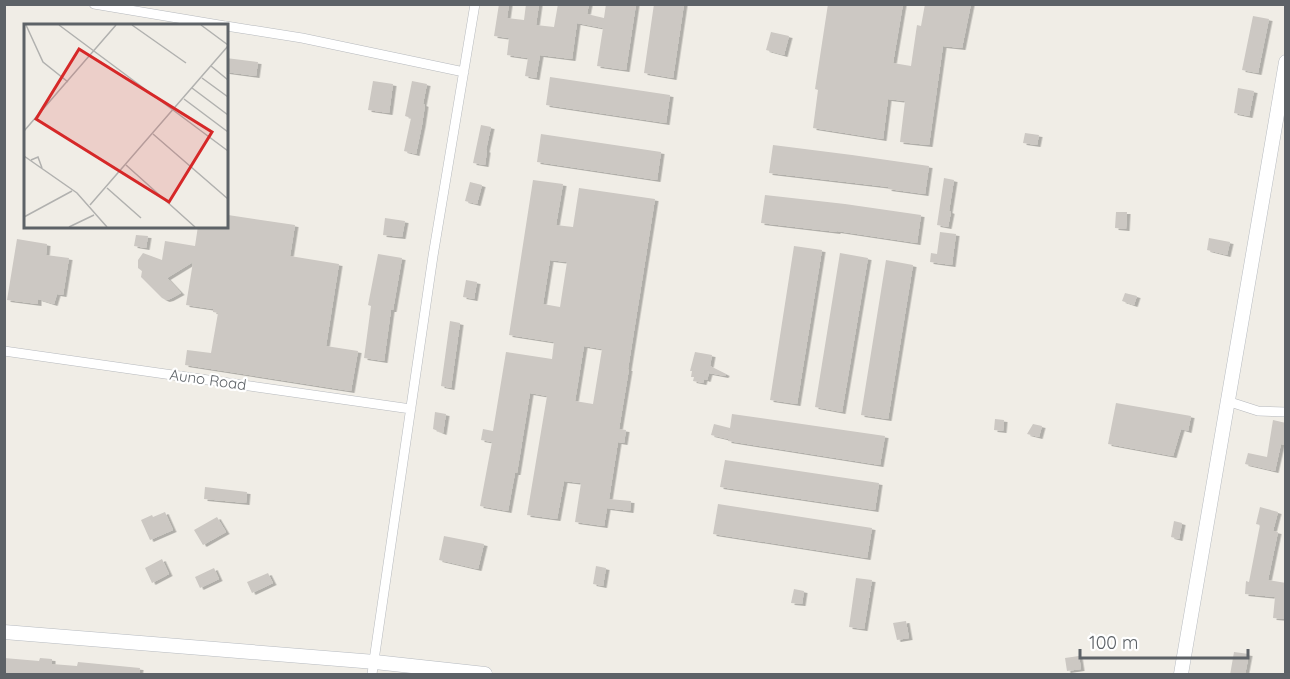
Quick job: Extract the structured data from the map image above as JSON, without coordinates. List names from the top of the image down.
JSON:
{
  "streets": {
    "street": ["Auno Road"]
  },
  "scale_bar": "100 m"
}
